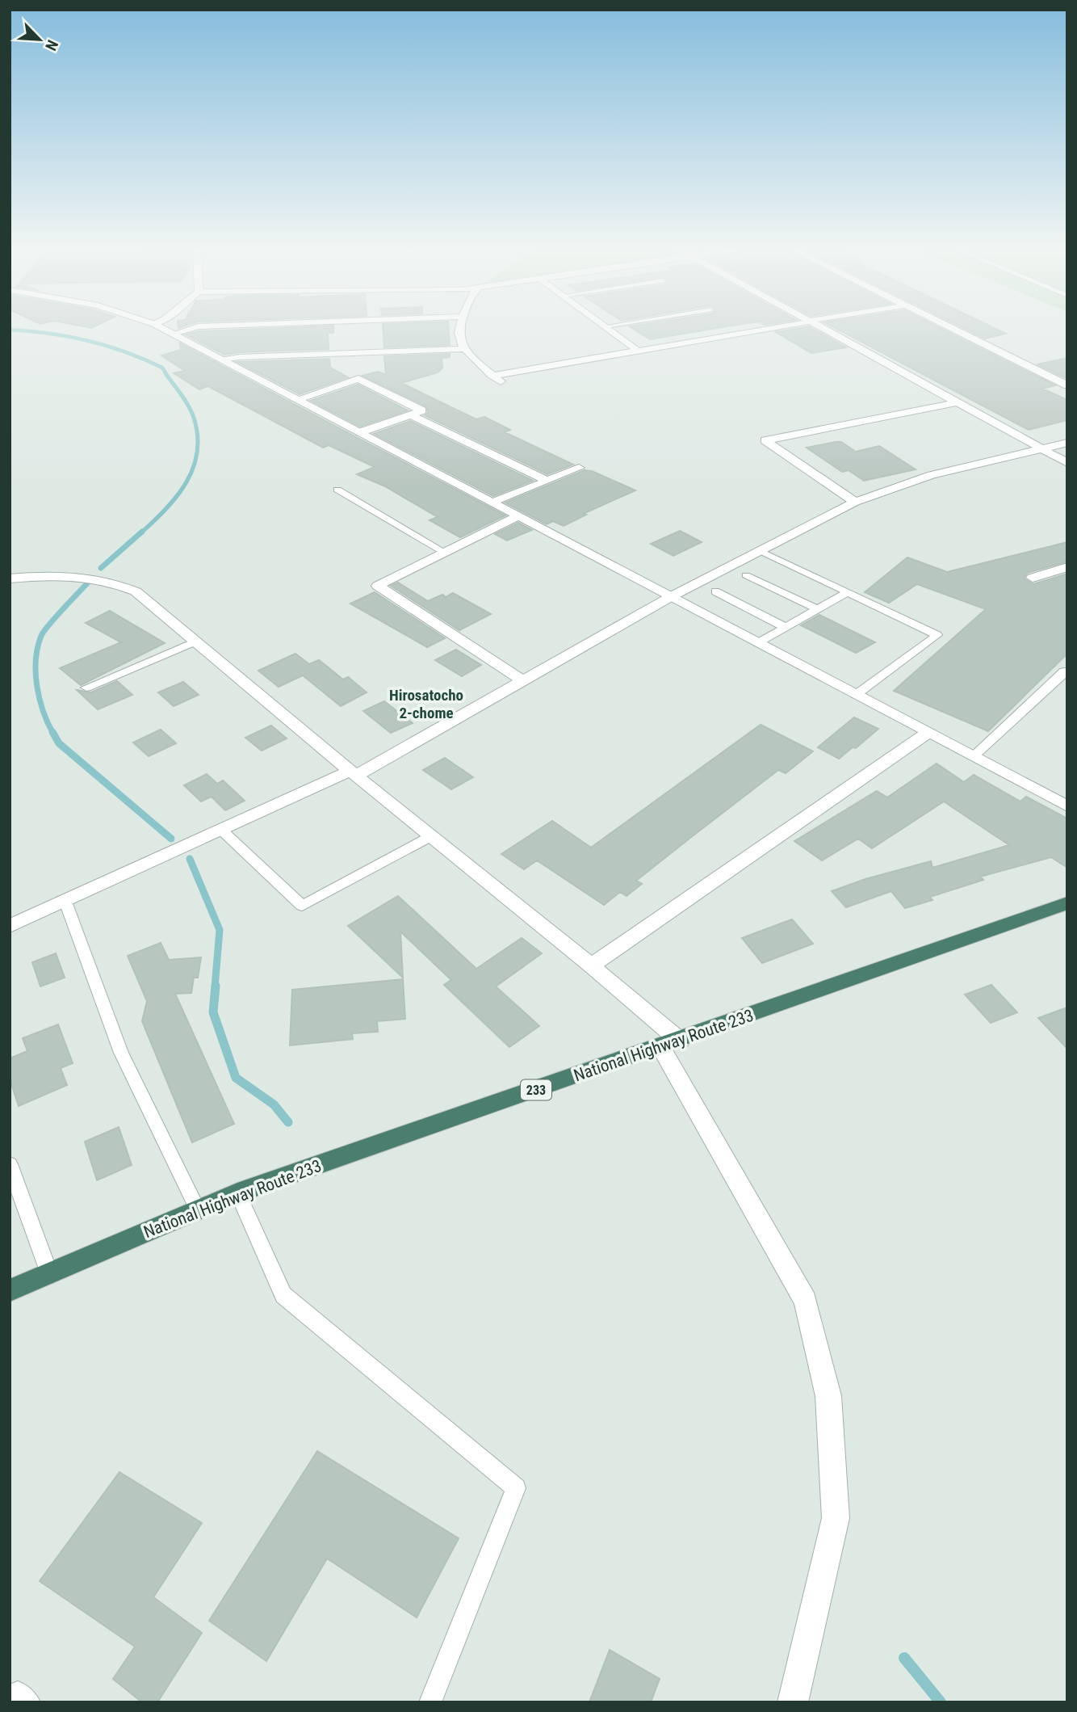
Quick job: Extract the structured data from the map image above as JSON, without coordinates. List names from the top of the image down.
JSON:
{
  "streets": {
    "highway": ["National Highway Route 233", "233"]
  },
  "districts": ["Hirosatocho 2-chome"],
  "north": "bottom right"
}
